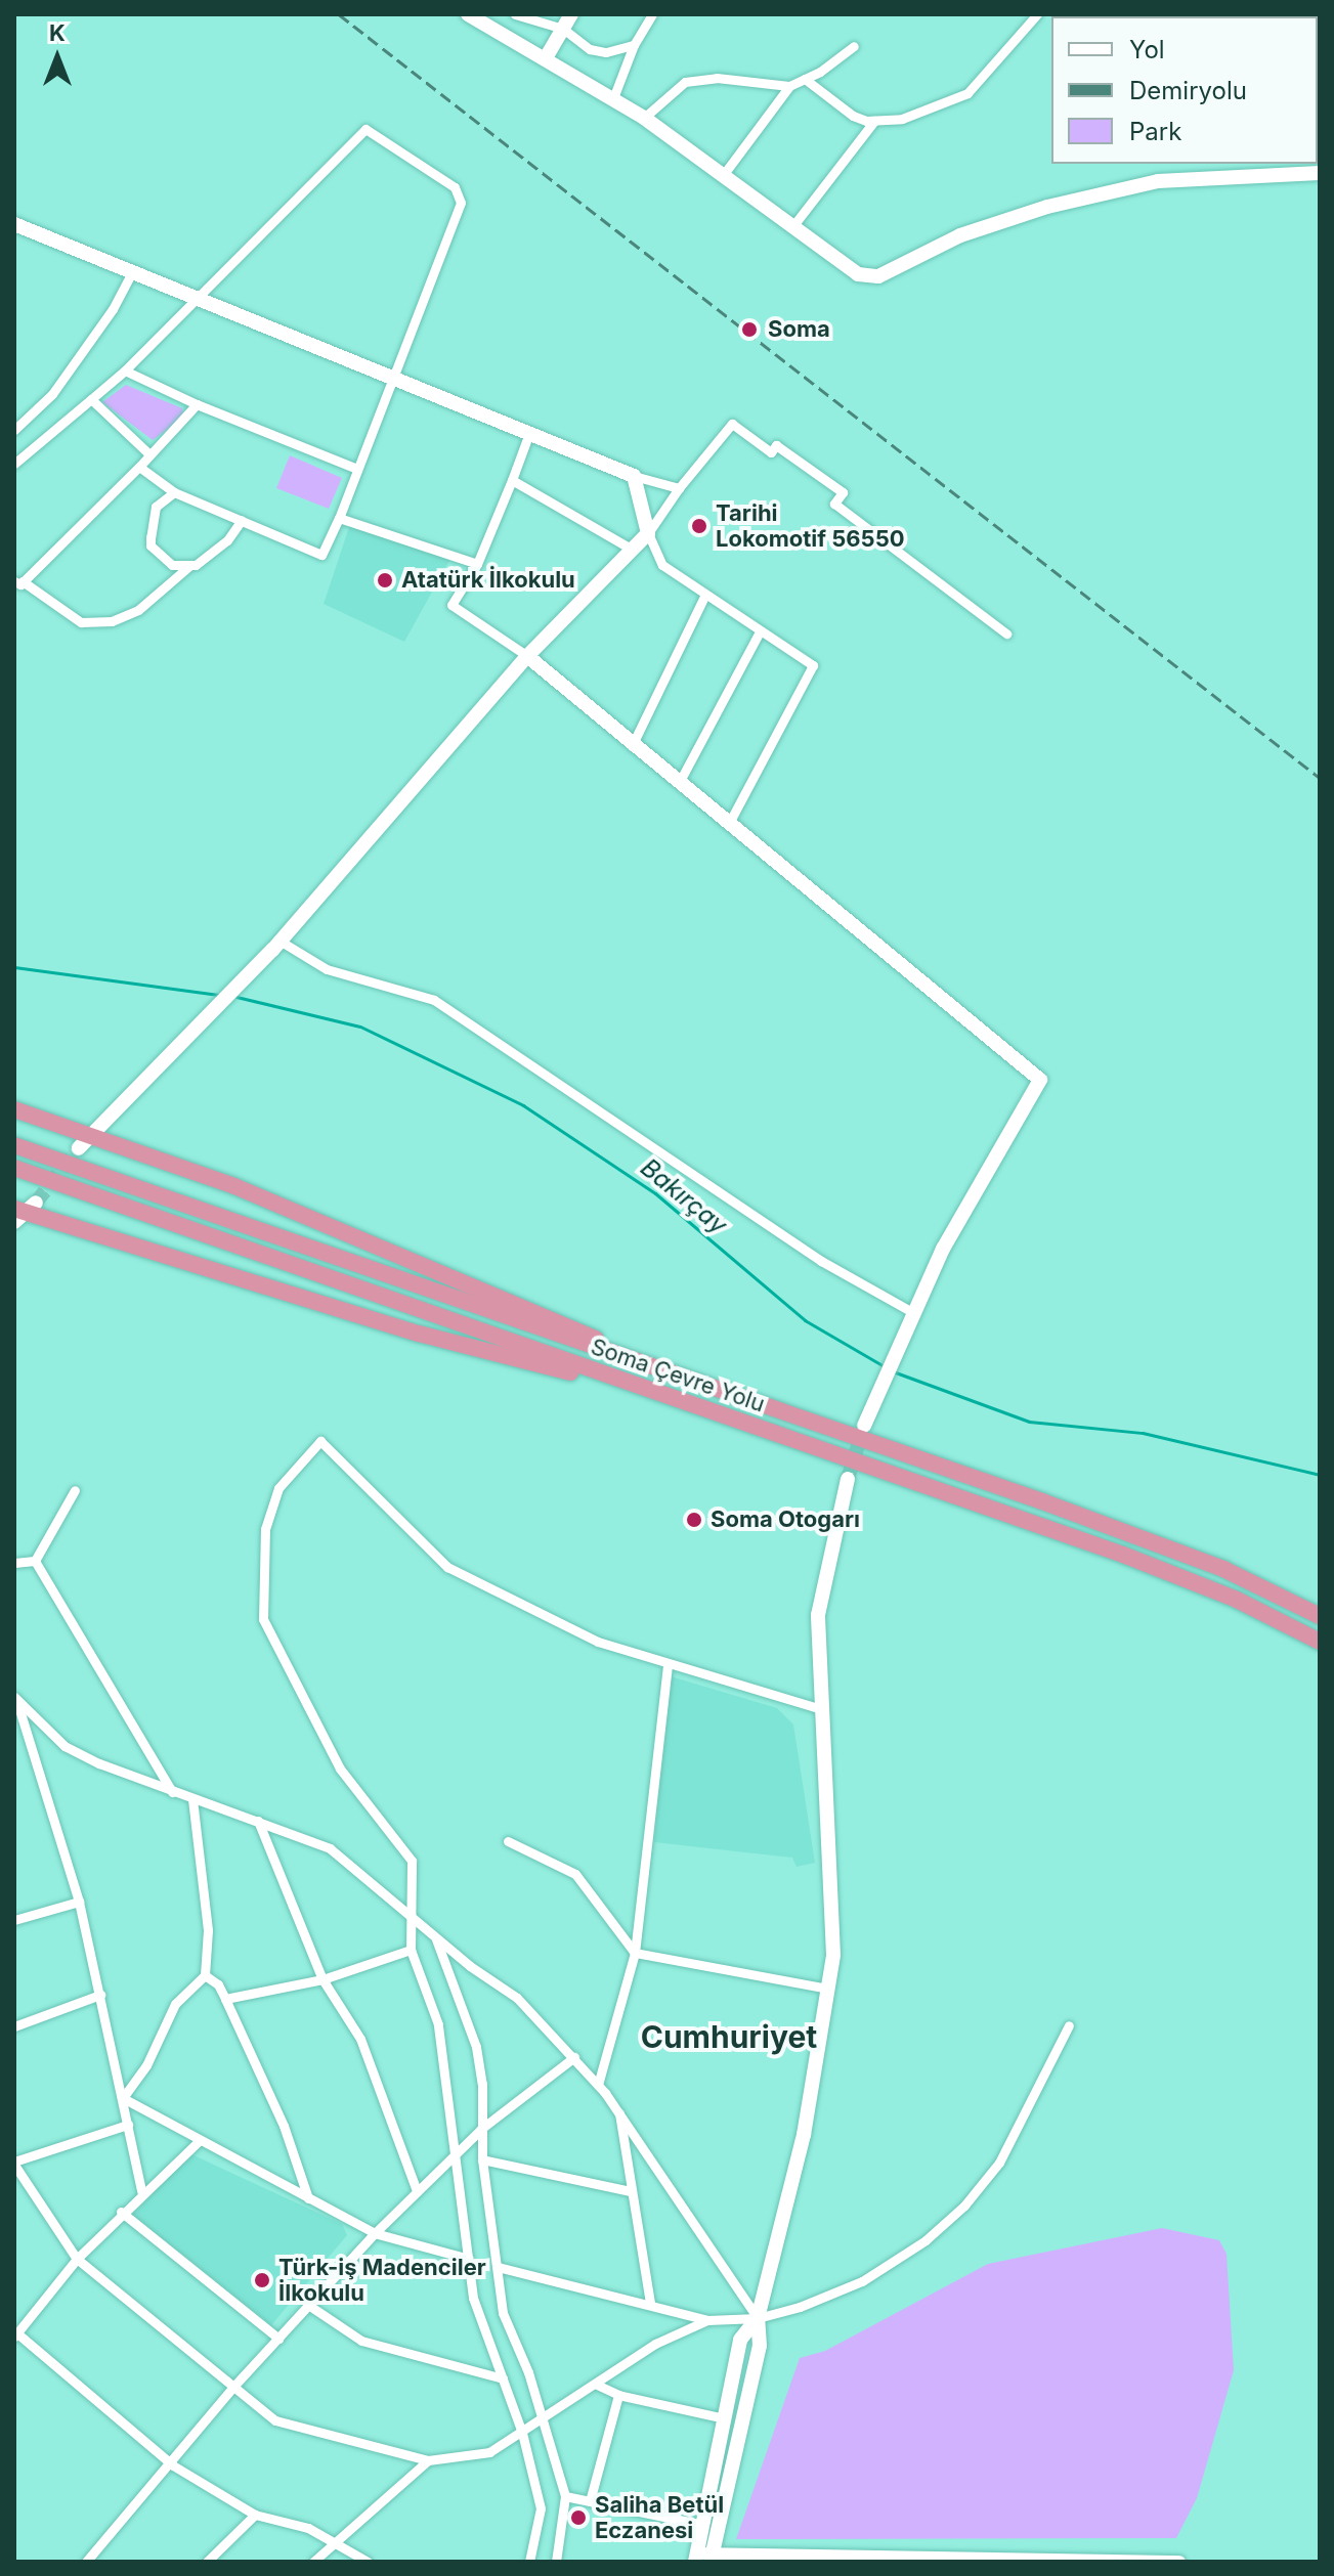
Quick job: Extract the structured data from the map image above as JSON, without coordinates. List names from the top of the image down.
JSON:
{
  "streets": {
    "highway": ["Soma Çevre Yolu"]
  },
  "districts": ["Cumhuriyet"],
  "water": ["Bakırçay"],
  "places": [
    "Soma",
    "Tarihi Lokomotif 56550",
    "Atatürk İlkokulu",
    "Soma Otogarı",
    "Türk-iş Madenciler İlkokulu",
    "Saliha Betül Eczanesi"
  ],
  "legend": ["Yol", "Demiryolu", "Park"],
  "north": "top"
}
